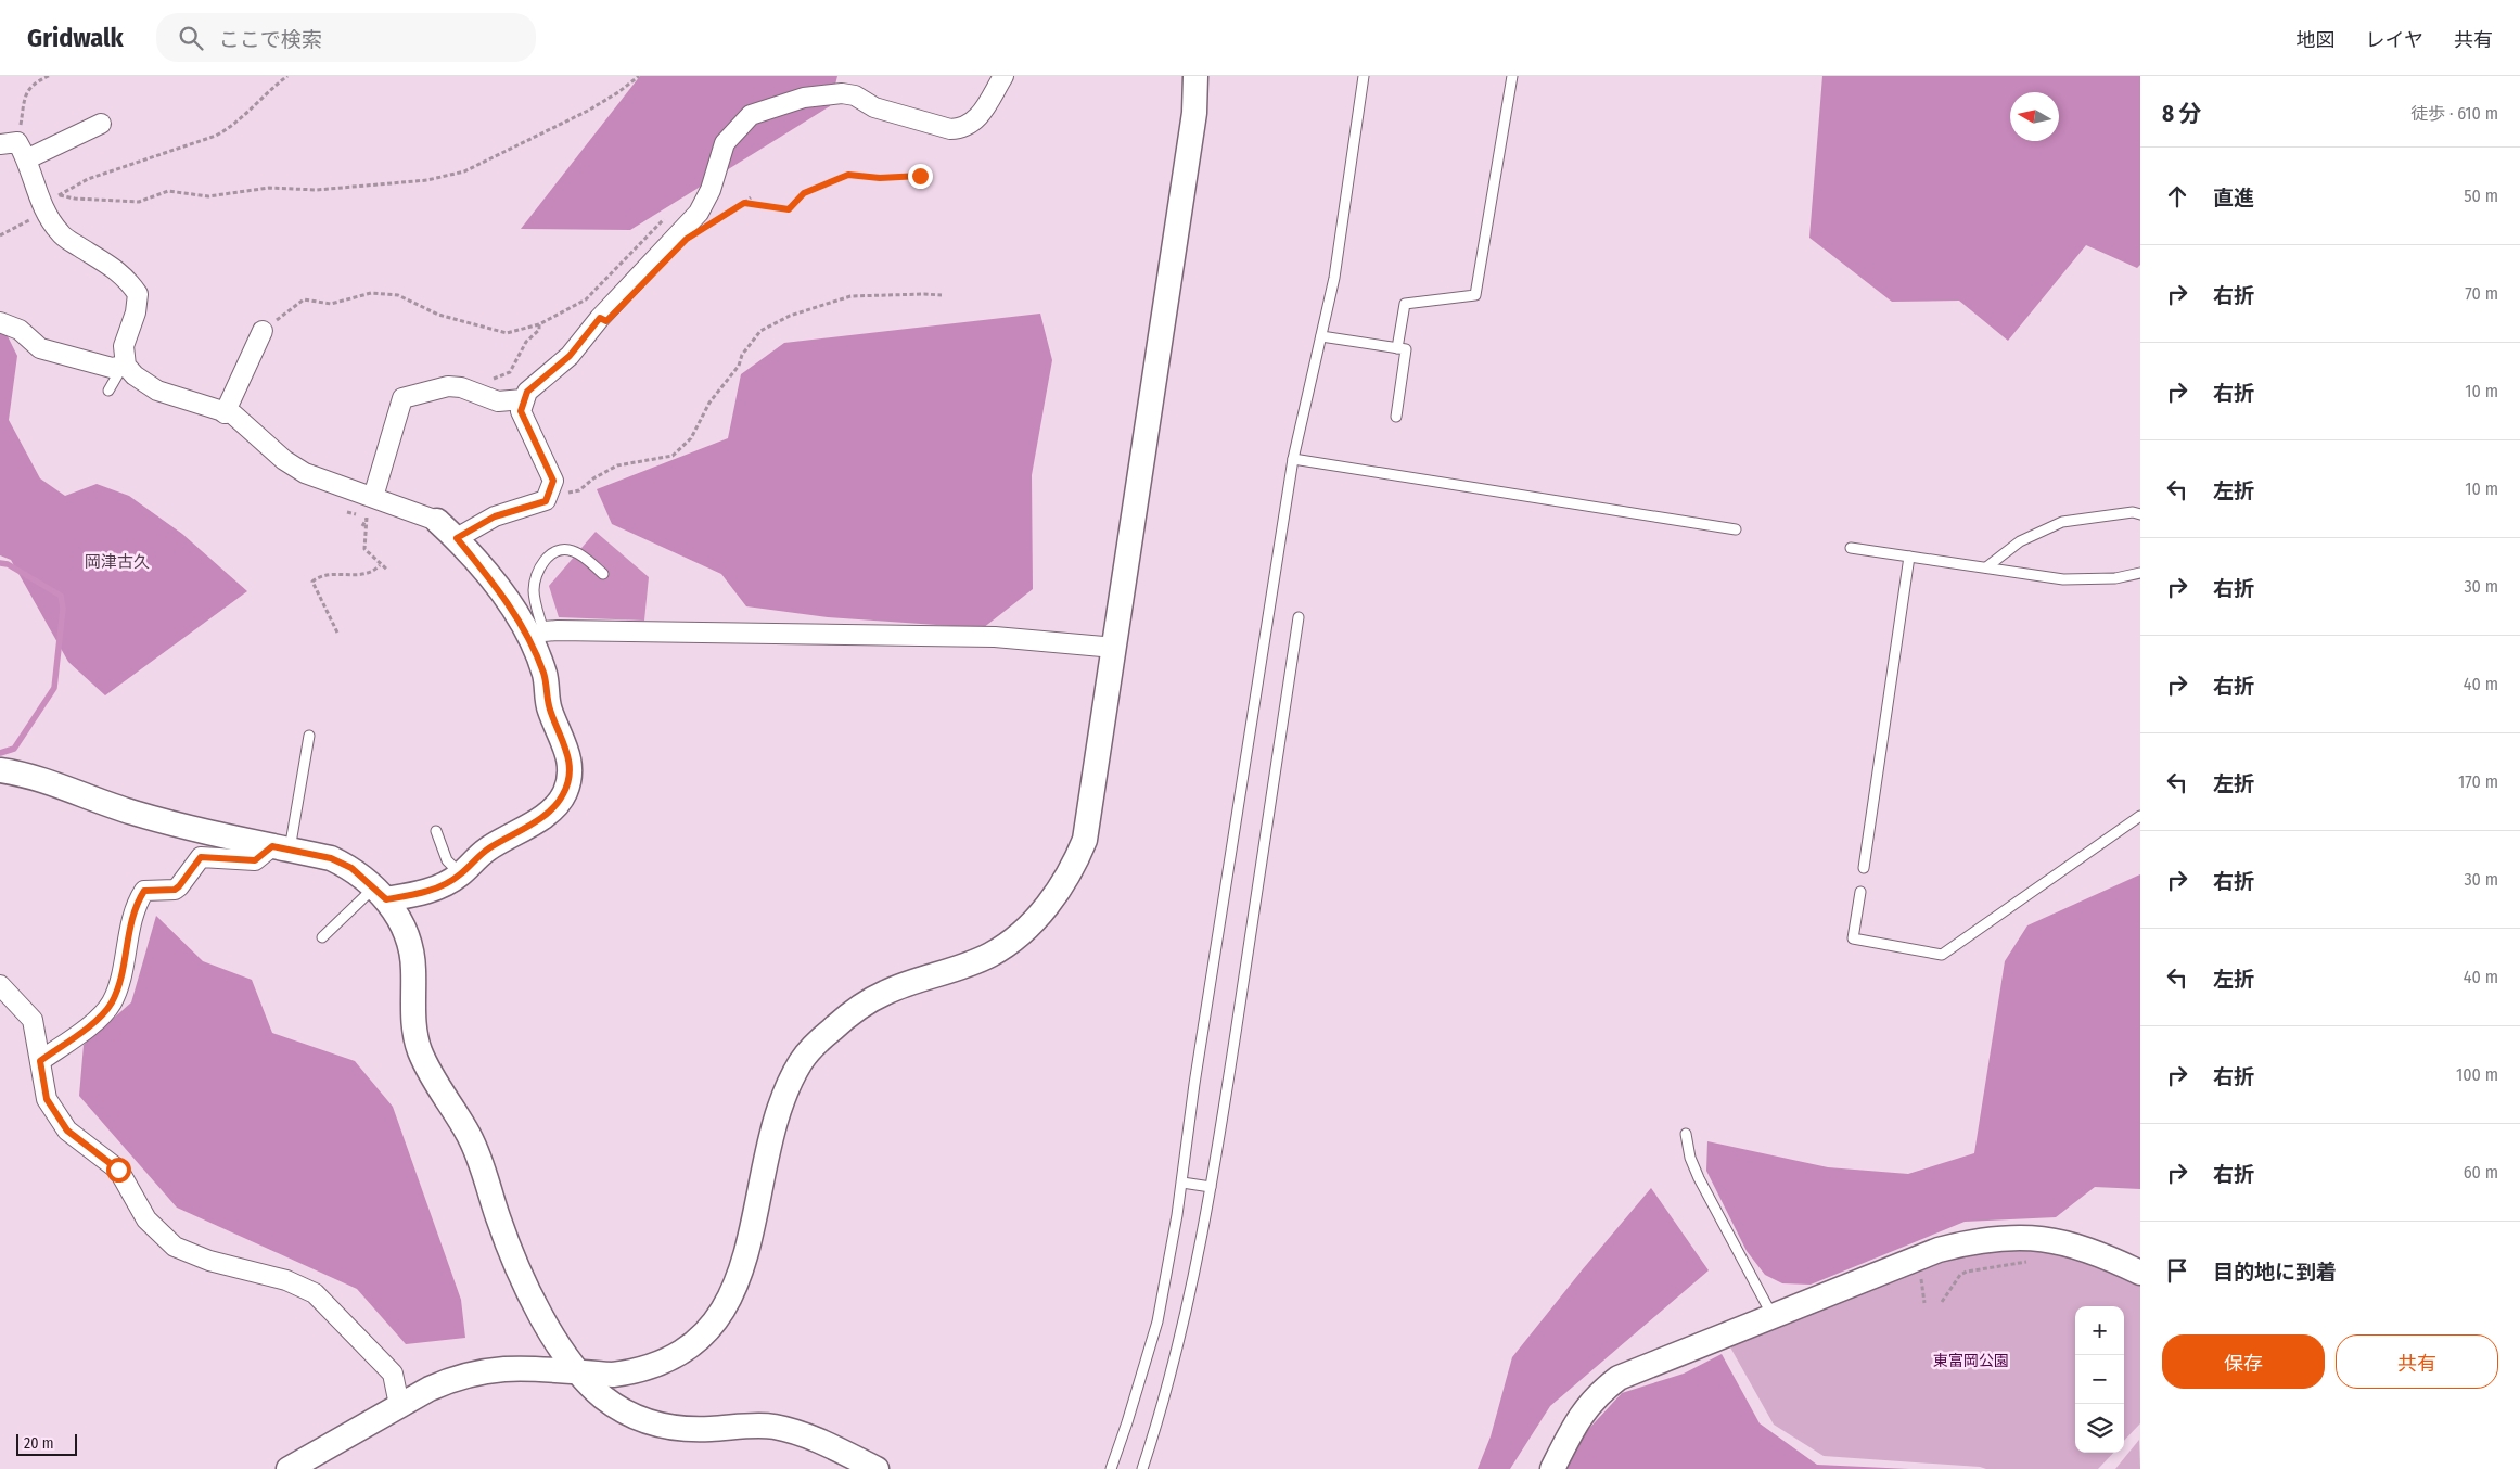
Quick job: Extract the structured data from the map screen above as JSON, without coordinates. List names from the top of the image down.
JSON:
{
  "districts": ["岡津古久"],
  "parks": ["東富岡公園"],
  "scale_bar": "20 m",
  "north": "left",
  "page": {
    "header": "Gridwalk",
    "search": "ここで検索",
    "nav": ["地図", "レイヤ", "共有"],
    "heading": ["8 分", "徒歩 · 610 m"],
    "list": [
      ["直進", "50 m"],
      ["右折", "70 m"],
      ["右折", "10 m"],
      ["左折", "10 m"],
      ["右折", "30 m"],
      ["右折", "40 m"],
      ["左折", "170 m"],
      ["右折", "30 m"],
      ["左折", "40 m"],
      ["右折", "100 m"],
      ["右折", "60 m"],
      "目的地に到着"
    ],
    "map_buttons": ["+", "−"],
    "buttons": ["保存", "共有"],
    "scale": "20 m"
  }
}
